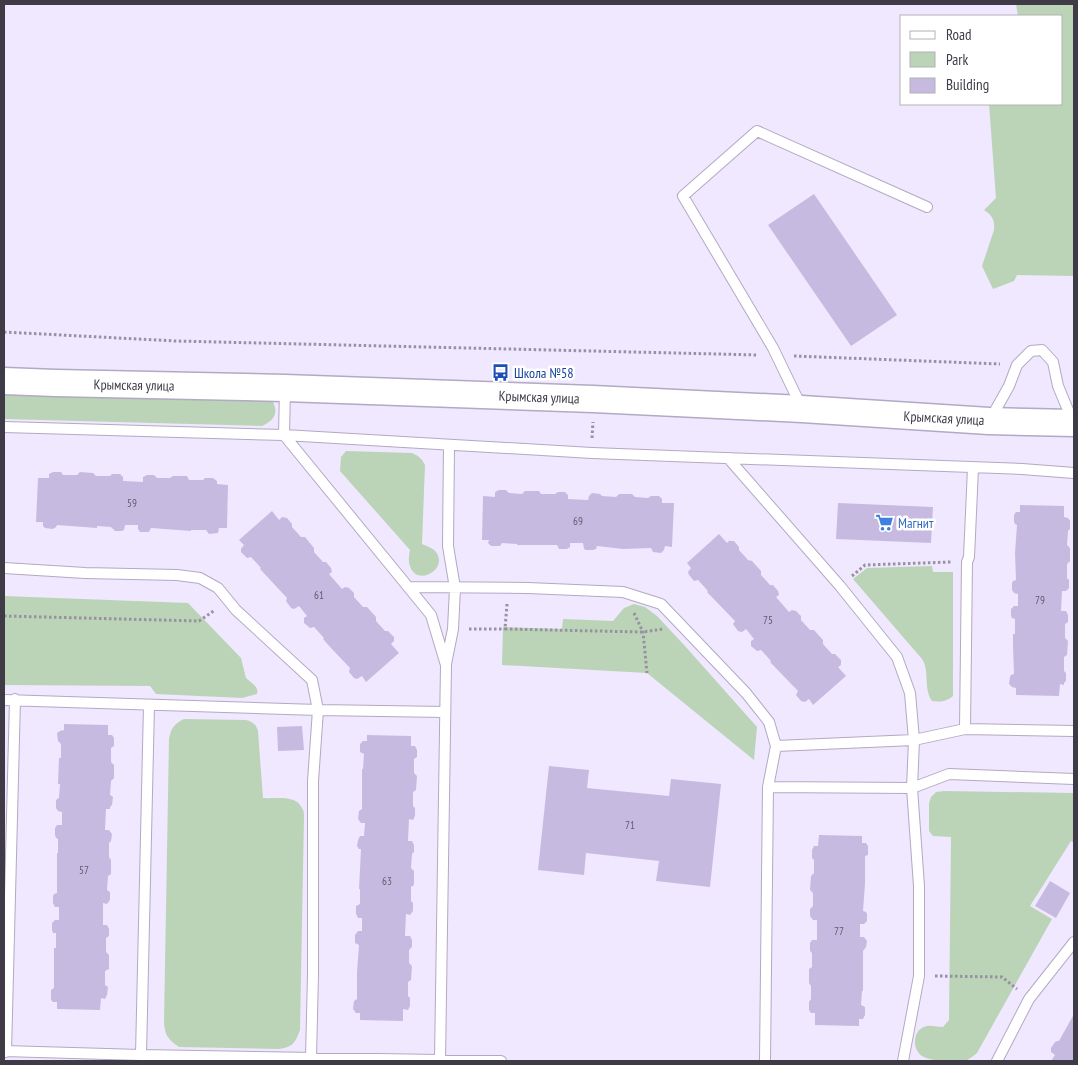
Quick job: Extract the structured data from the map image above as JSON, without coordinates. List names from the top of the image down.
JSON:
{
  "streets": {
    "street": ["Крымская улица"]
  },
  "places": {
    "bus stop": ["Школа №58"],
    "supermarket": ["Магнит"]
  },
  "house_numbers": [
    "59",
    "69",
    "61",
    "79",
    "75",
    "71",
    "57",
    "63",
    "77"
  ],
  "legend": ["Road", "Park", "Building"]
}
